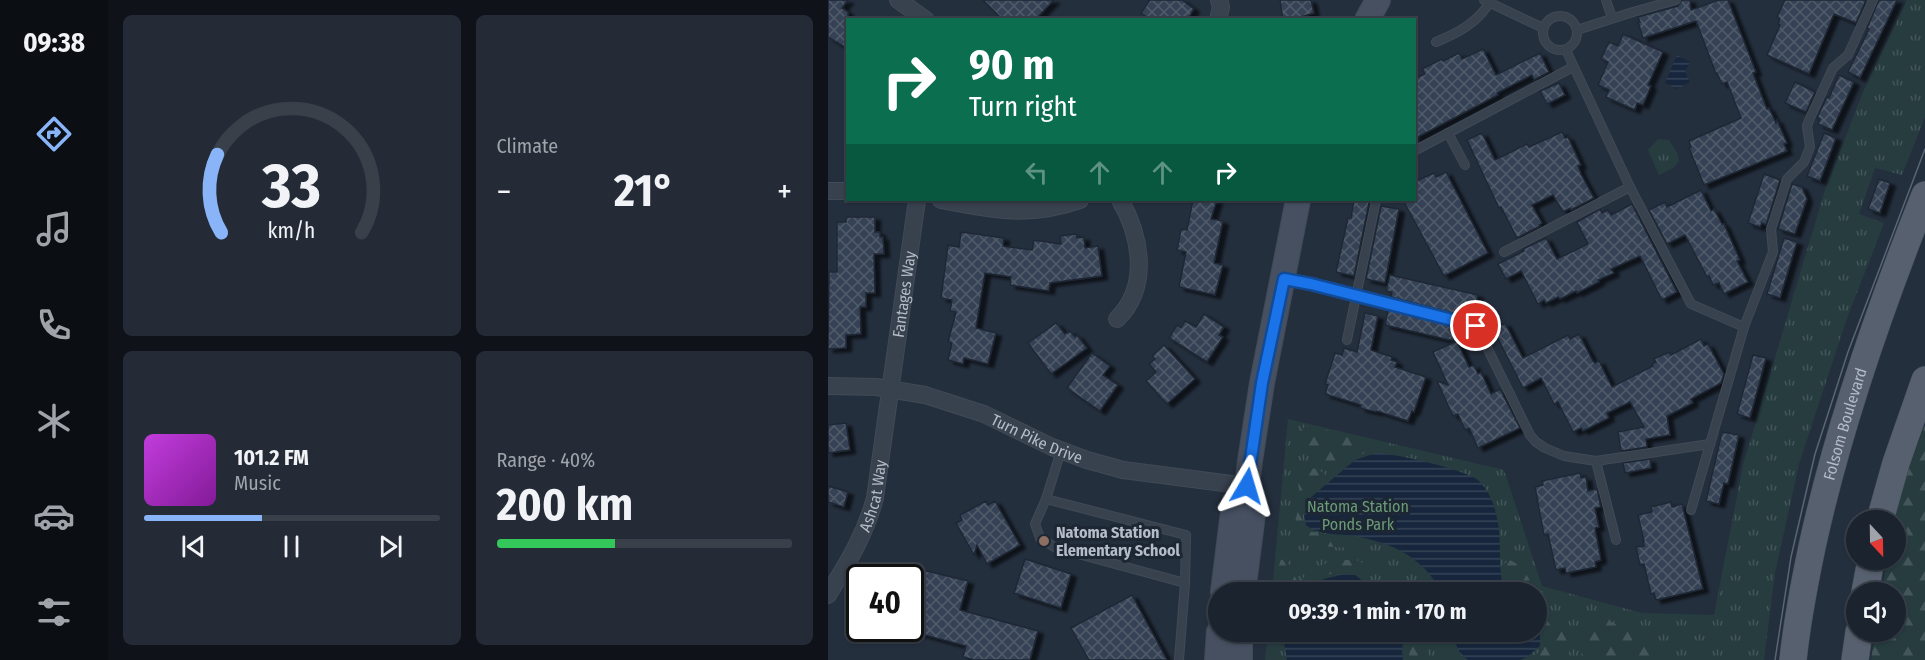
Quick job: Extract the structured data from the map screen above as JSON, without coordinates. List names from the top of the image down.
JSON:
{
  "streets": {
    "main road": ["Folsom Boulevard"],
    "street": ["Fantages Way", "Turn Pike Drive", "Ashcat Way"]
  },
  "crossings": [
    ["Fantages Way", "Turn Pike Drive"],
    ["Fantages Way", "Ashcat Way"],
    ["Turn Pike Drive", "Ashcat Way"]
  ],
  "parks": ["Natoma Station Ponds Park"],
  "places": ["Natoma Station Elementary School"],
  "north": "bottom",
  "page": {
    "tabs": "09:38",
    "tile": [
      "Climate",
      ["Range · 40%", "200 km"]
    ],
    "turn": ["90 m", "Turn right"],
    "heat": ["−", "21°", "+"],
    "song": ["101.2 FM", "Music"],
    "limit": "40",
    "trip": "09:39 · 1 min · 170 m",
    "gauge": ["33", "km/h"]
  }
}
